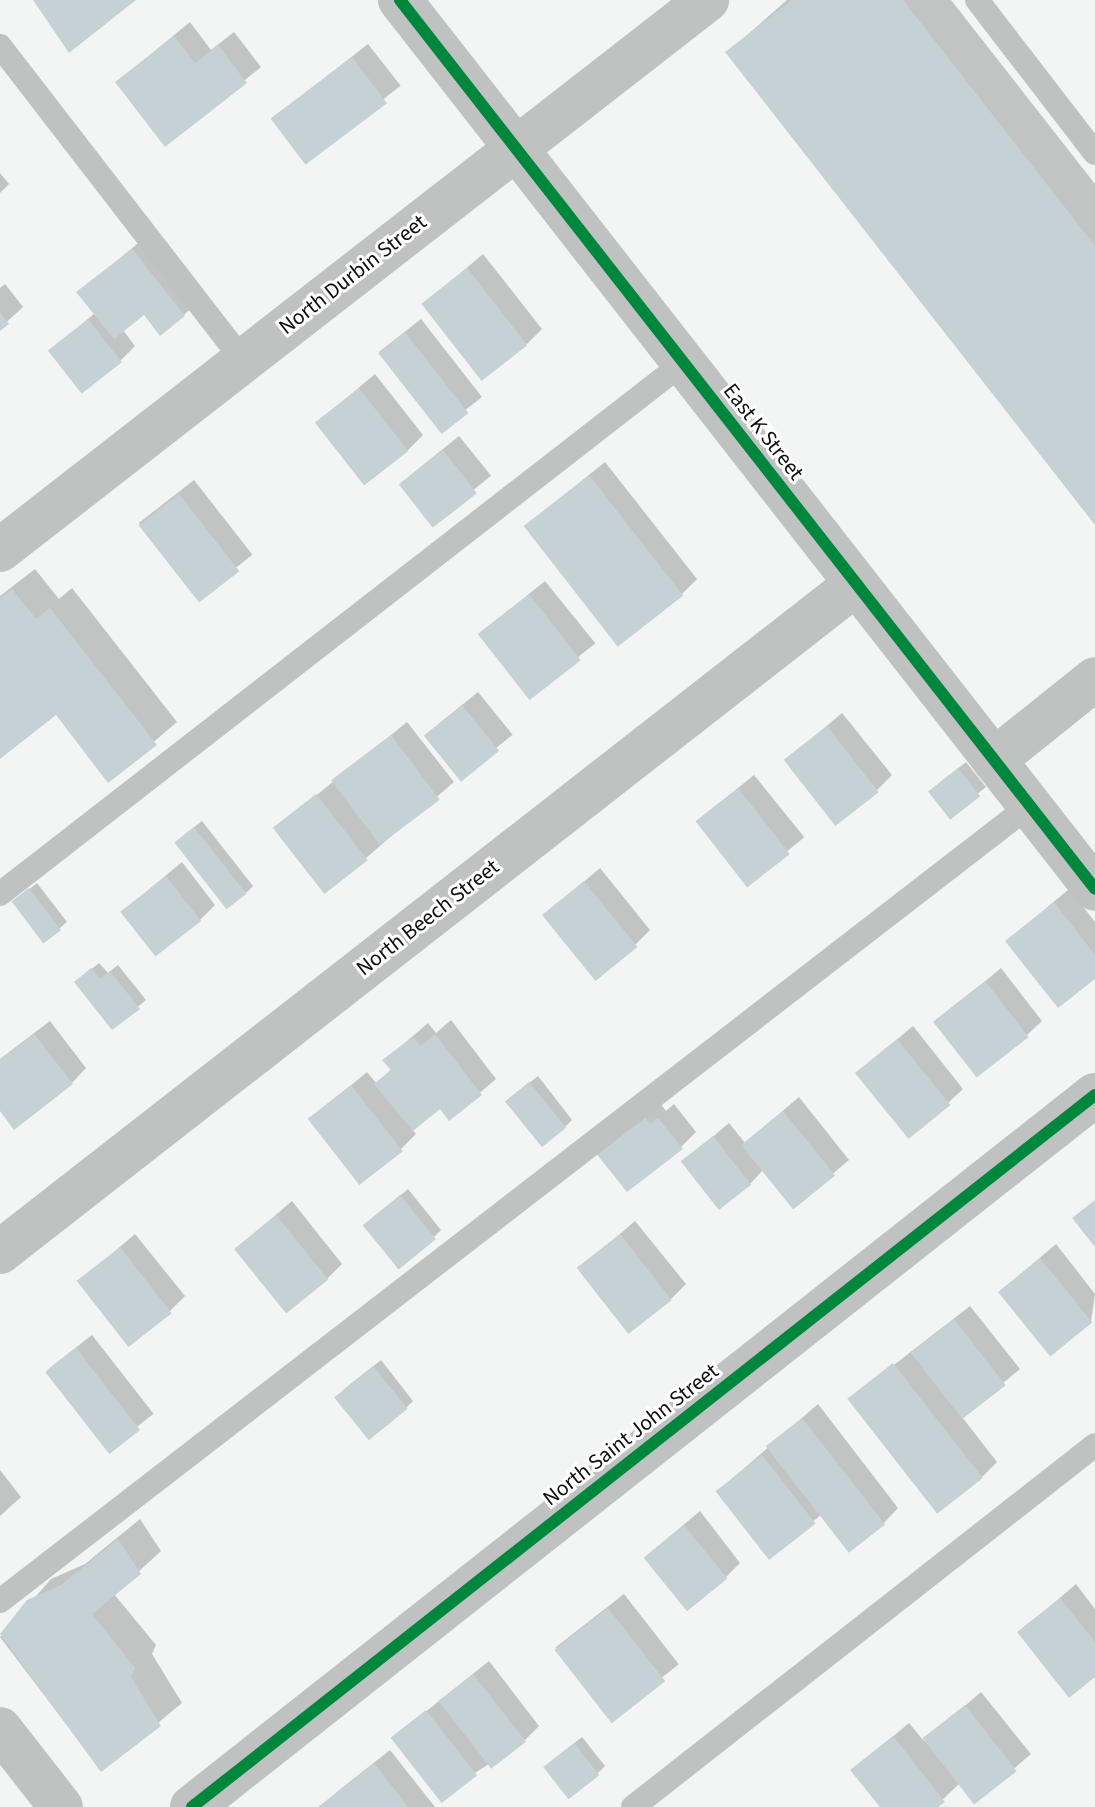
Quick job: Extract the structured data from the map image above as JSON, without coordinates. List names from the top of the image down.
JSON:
{
  "streets": {
    "street": [
      "North Durbin Street",
      "East K Street",
      "North Beech Street",
      "North Saint John Street"
    ]
  },
  "crossings": [
    ["North Durbin Street", "East K Street"],
    ["East K Street", "North Beech Street"]
  ]
}
